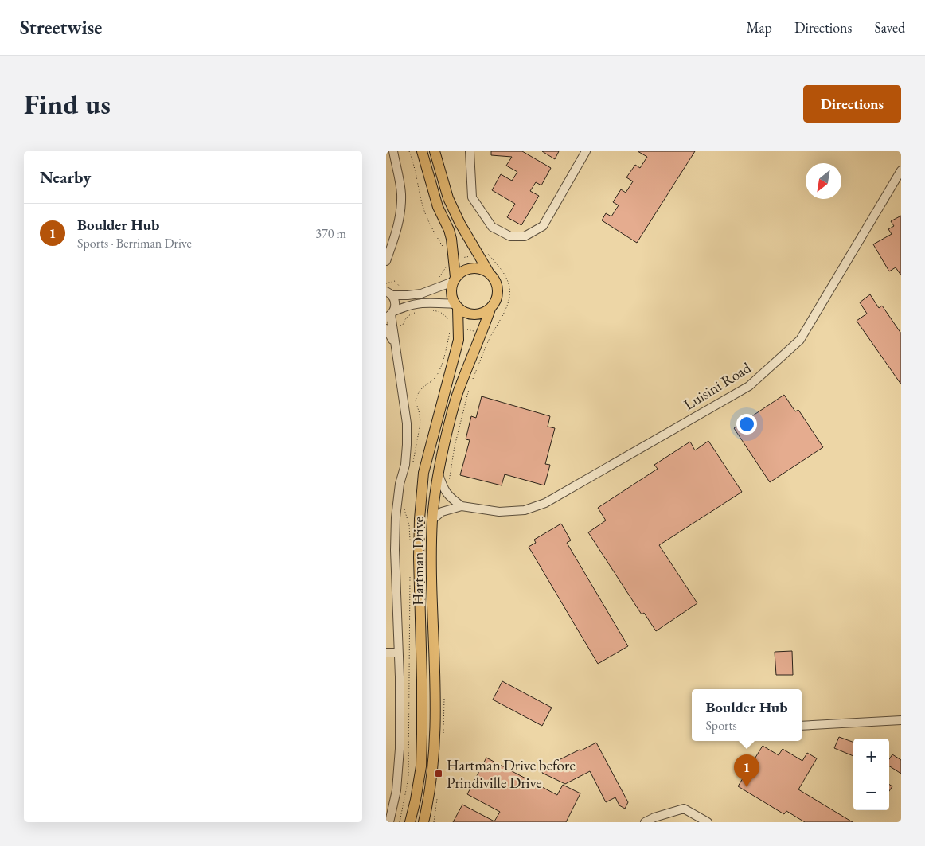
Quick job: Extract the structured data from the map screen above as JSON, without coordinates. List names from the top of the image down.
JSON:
{
  "streets": {
    "main road": ["Hartman Drive"],
    "street": ["Luisini Road"]
  },
  "crossings": [
    ["Luisini Road", "Hartman Drive"]
  ],
  "places": {
    "transit": ["Hartman Drive before Prindiville Drive"]
  },
  "north": "bottom left",
  "page": {
    "header": "Streetwise",
    "nav": ["Map", "Directions", "Saved"],
    "buttons": "Directions",
    "title": "Find us",
    "heading": "Nearby",
    "list": [
      {
        "mark": "1",
        "name": "Boulder Hub",
        "note": "Sports · Berriman Drive",
        "value": "370 m"
      }
    ],
    "popup": ["Boulder Hub", "Sports"],
    "map_buttons": ["+", "−"],
    "pins": "1"
  }
}
